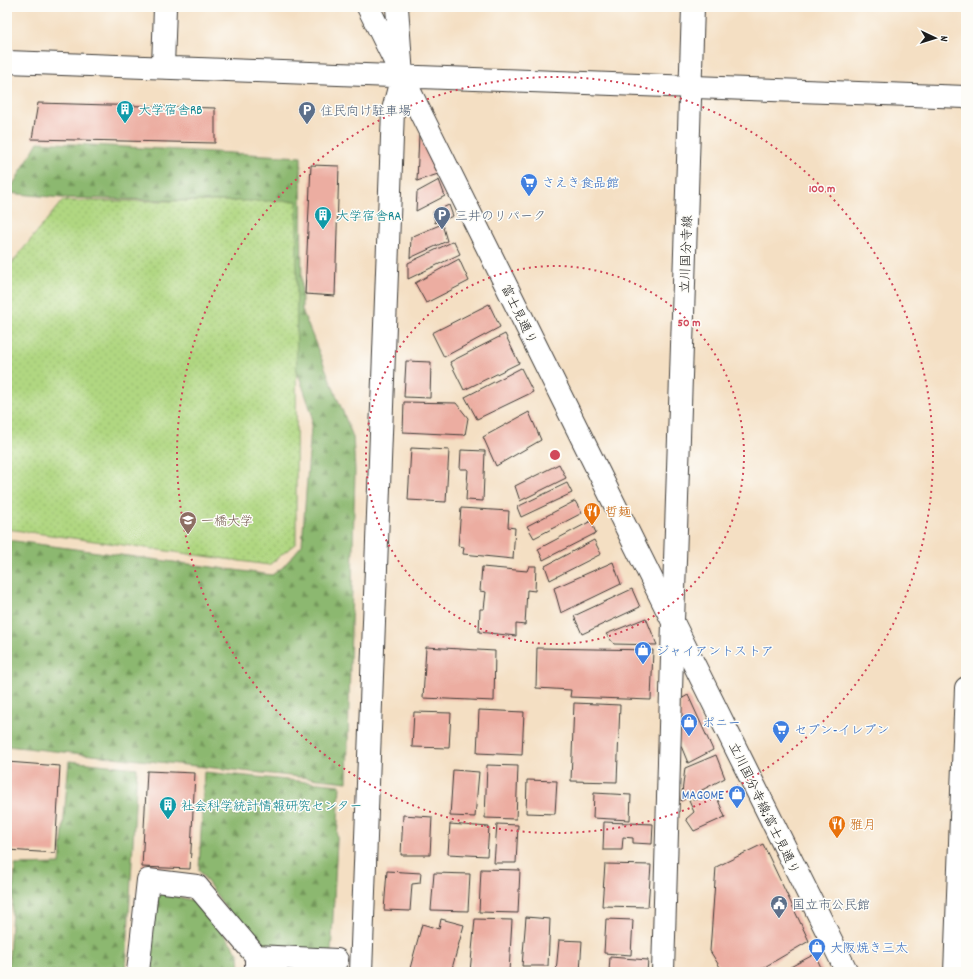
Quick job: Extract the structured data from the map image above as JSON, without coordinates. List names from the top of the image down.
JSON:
{
  "streets": {
    "street": ["立川国分寺線", "富士見通り", "立川国分寺線;富士見通り"]
  },
  "crossings": [
    ["立川国分寺線", "富士見通り"],
    ["立川国分寺線", "立川国分寺線;富士見通り"],
    ["富士見通り", "立川国分寺線;富士見通り"]
  ],
  "places": {
    "building": ["大学宿舎RB", "大学宿舎RA", "社会科学統計情報研究センター"],
    "parking": ["住民向け駐車場", "三井のリパーク"],
    "supermarket": ["さえき食品館", "セブン-イレブン"],
    "restaurant": ["哲麺", "雅月"],
    "school or university": ["一橋大学"],
    "shop": [
      "ジャイアントストア",
      "ポニー",
      "MAGOME",
      "大阪焼き三太"
    ],
    "public building": ["国立市公民館"]
  },
  "north": "right",
  "rings": ["100 m", "50 m"]
}
